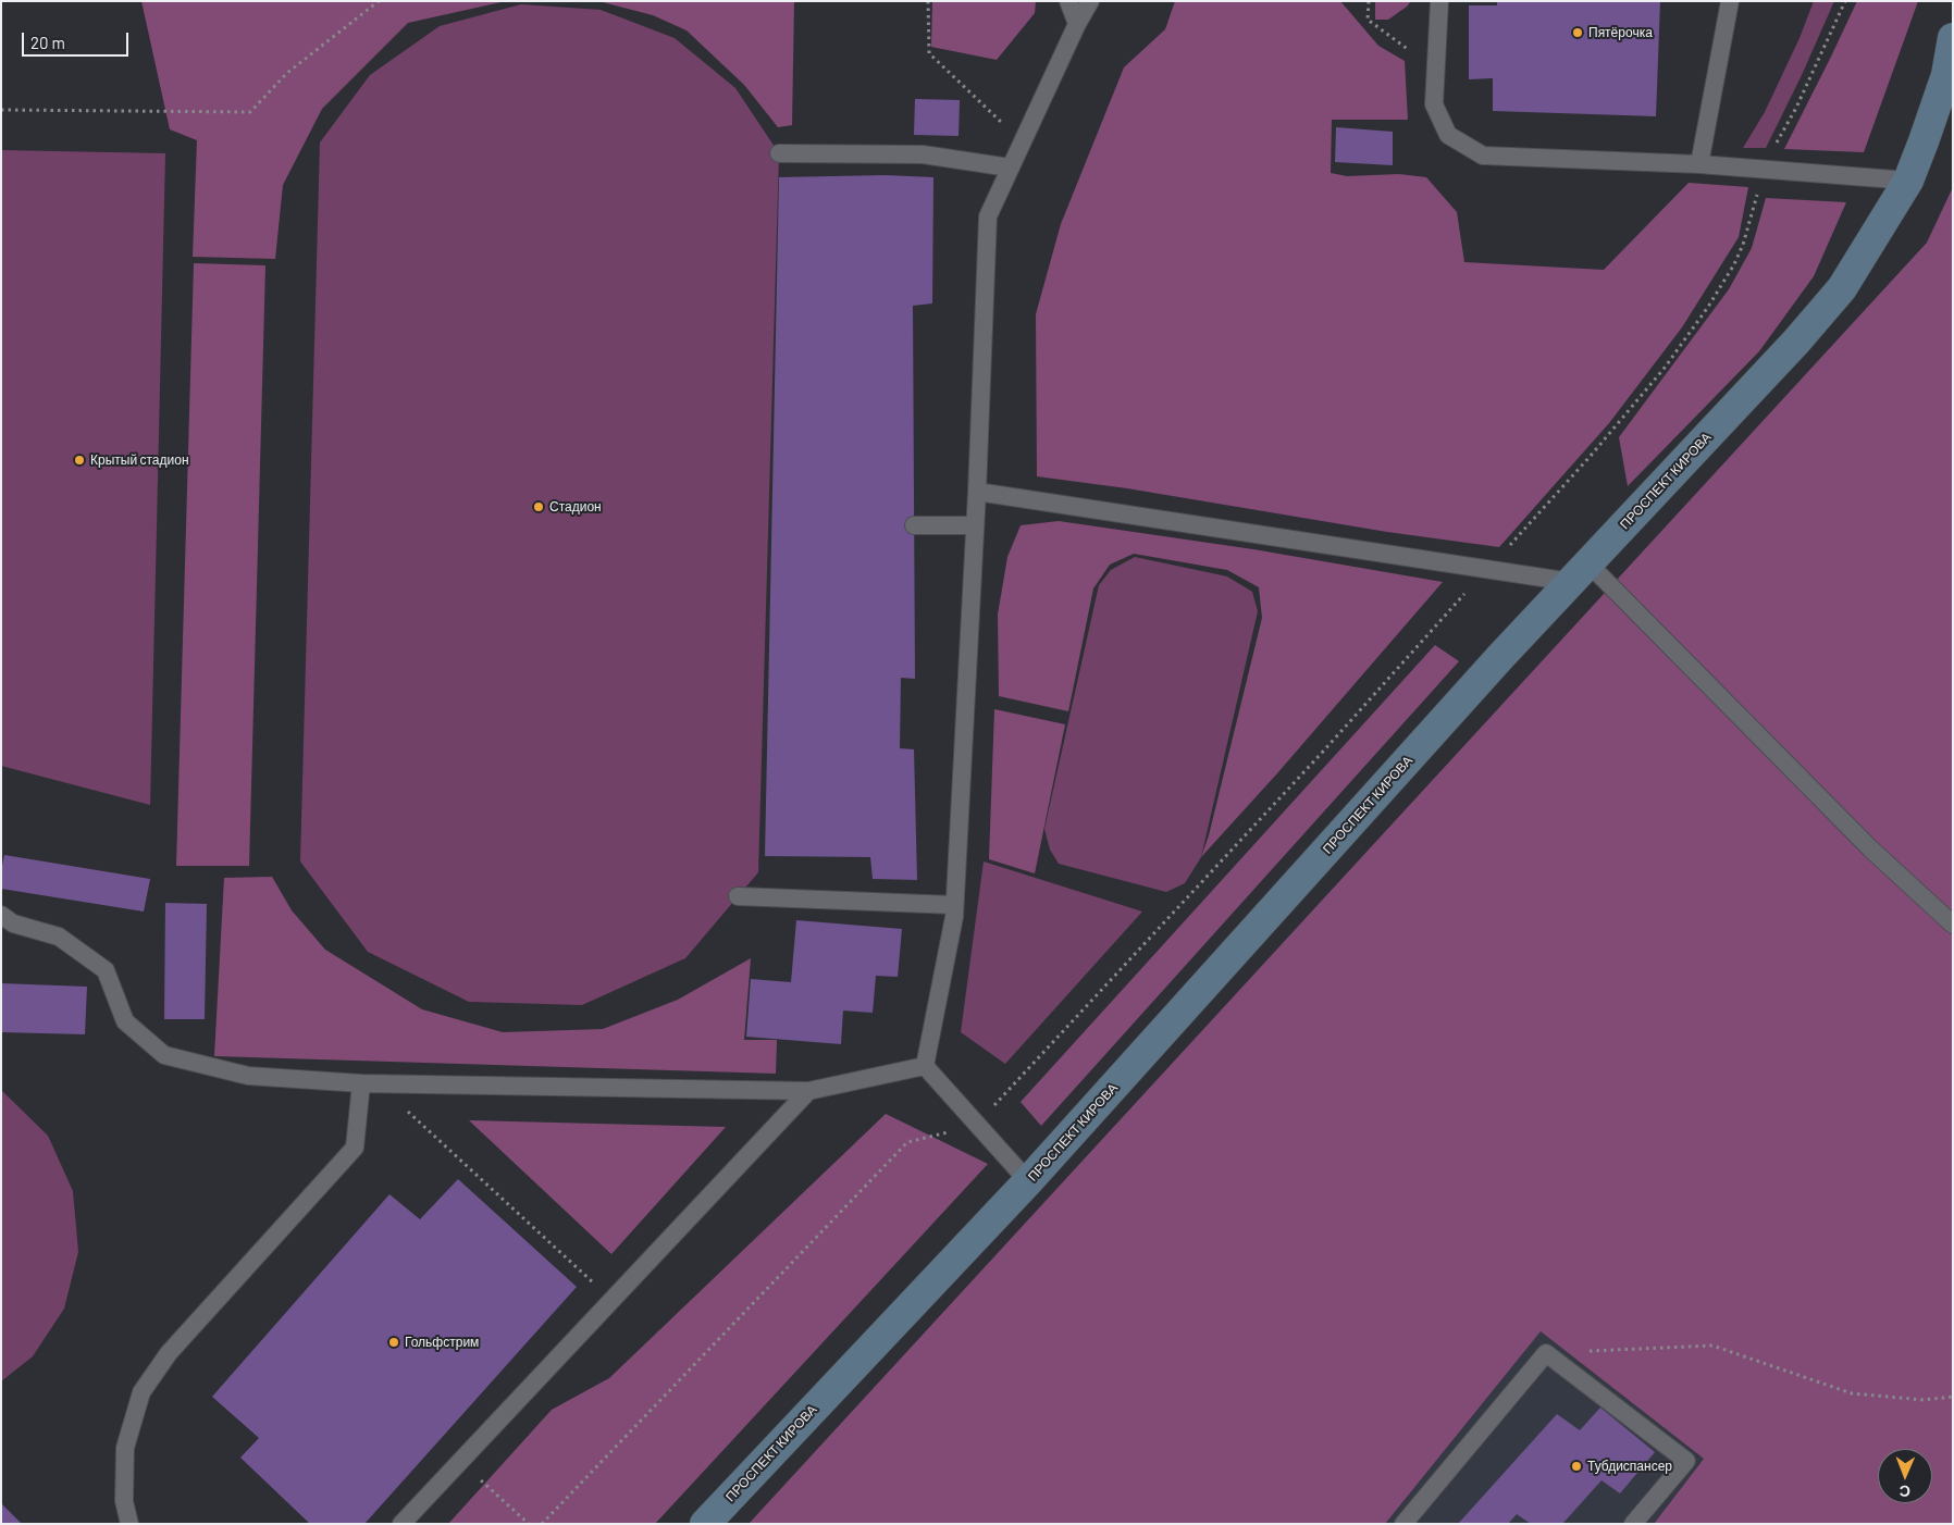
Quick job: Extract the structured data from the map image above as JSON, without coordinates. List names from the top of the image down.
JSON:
{
  "streets": {
    "main road": ["ПРОСПЕКТ КИРОВА"]
  },
  "places": [
    "Пятёрочка",
    "Крытый стадион",
    "Стадион",
    "Гольфстрим",
    "Тубдиспансер"
  ],
  "scale_bar": "20 m",
  "north": "bottom"
}
